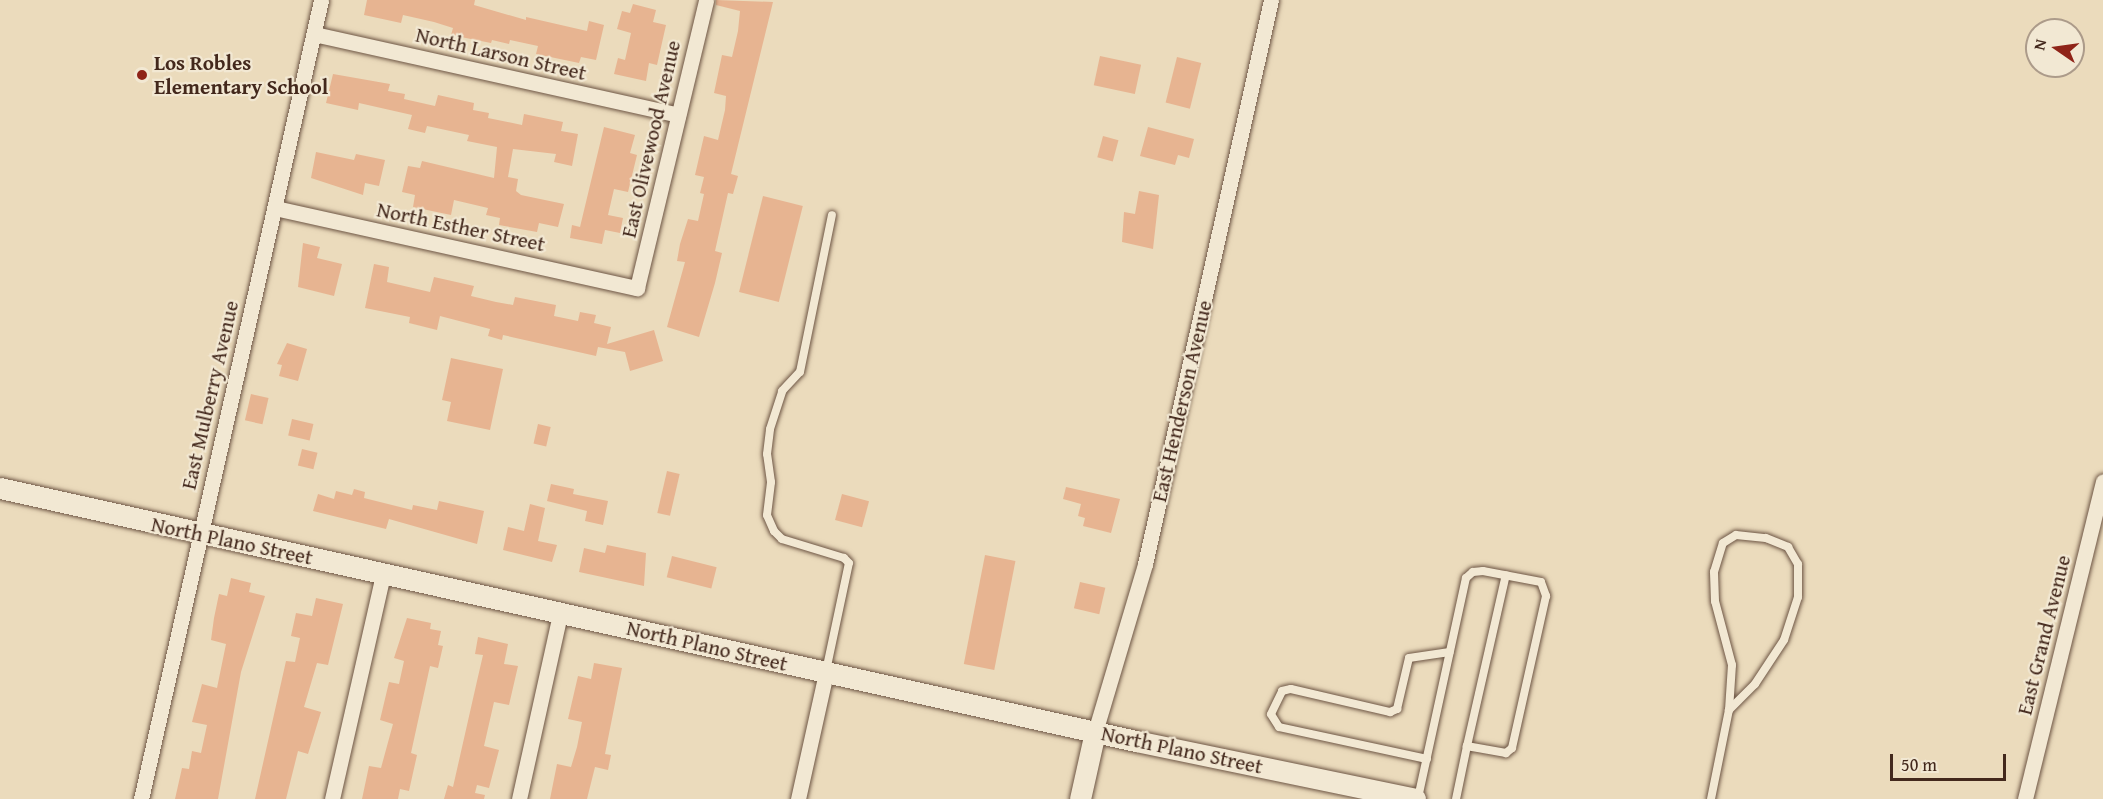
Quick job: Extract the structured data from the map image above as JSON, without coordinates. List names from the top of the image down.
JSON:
{
  "streets": {
    "street": [
      "North Larson Street",
      "East Olivewood Avenue",
      "North Esther Street",
      "East Mulberry Avenue",
      "East Henderson Avenue",
      "North Plano Street",
      "East Grand Avenue"
    ]
  },
  "crossings": [
    ["North Larson Street", "East Olivewood Avenue"],
    ["North Larson Street", "East Mulberry Avenue"],
    ["East Olivewood Avenue", "North Esther Street"],
    ["North Esther Street", "East Mulberry Avenue"],
    ["East Mulberry Avenue", "North Plano Street"],
    ["East Henderson Avenue", "North Plano Street"]
  ],
  "places": ["Los Robles Elementary School"],
  "scale_bar": "50 m",
  "north": "left"
}
